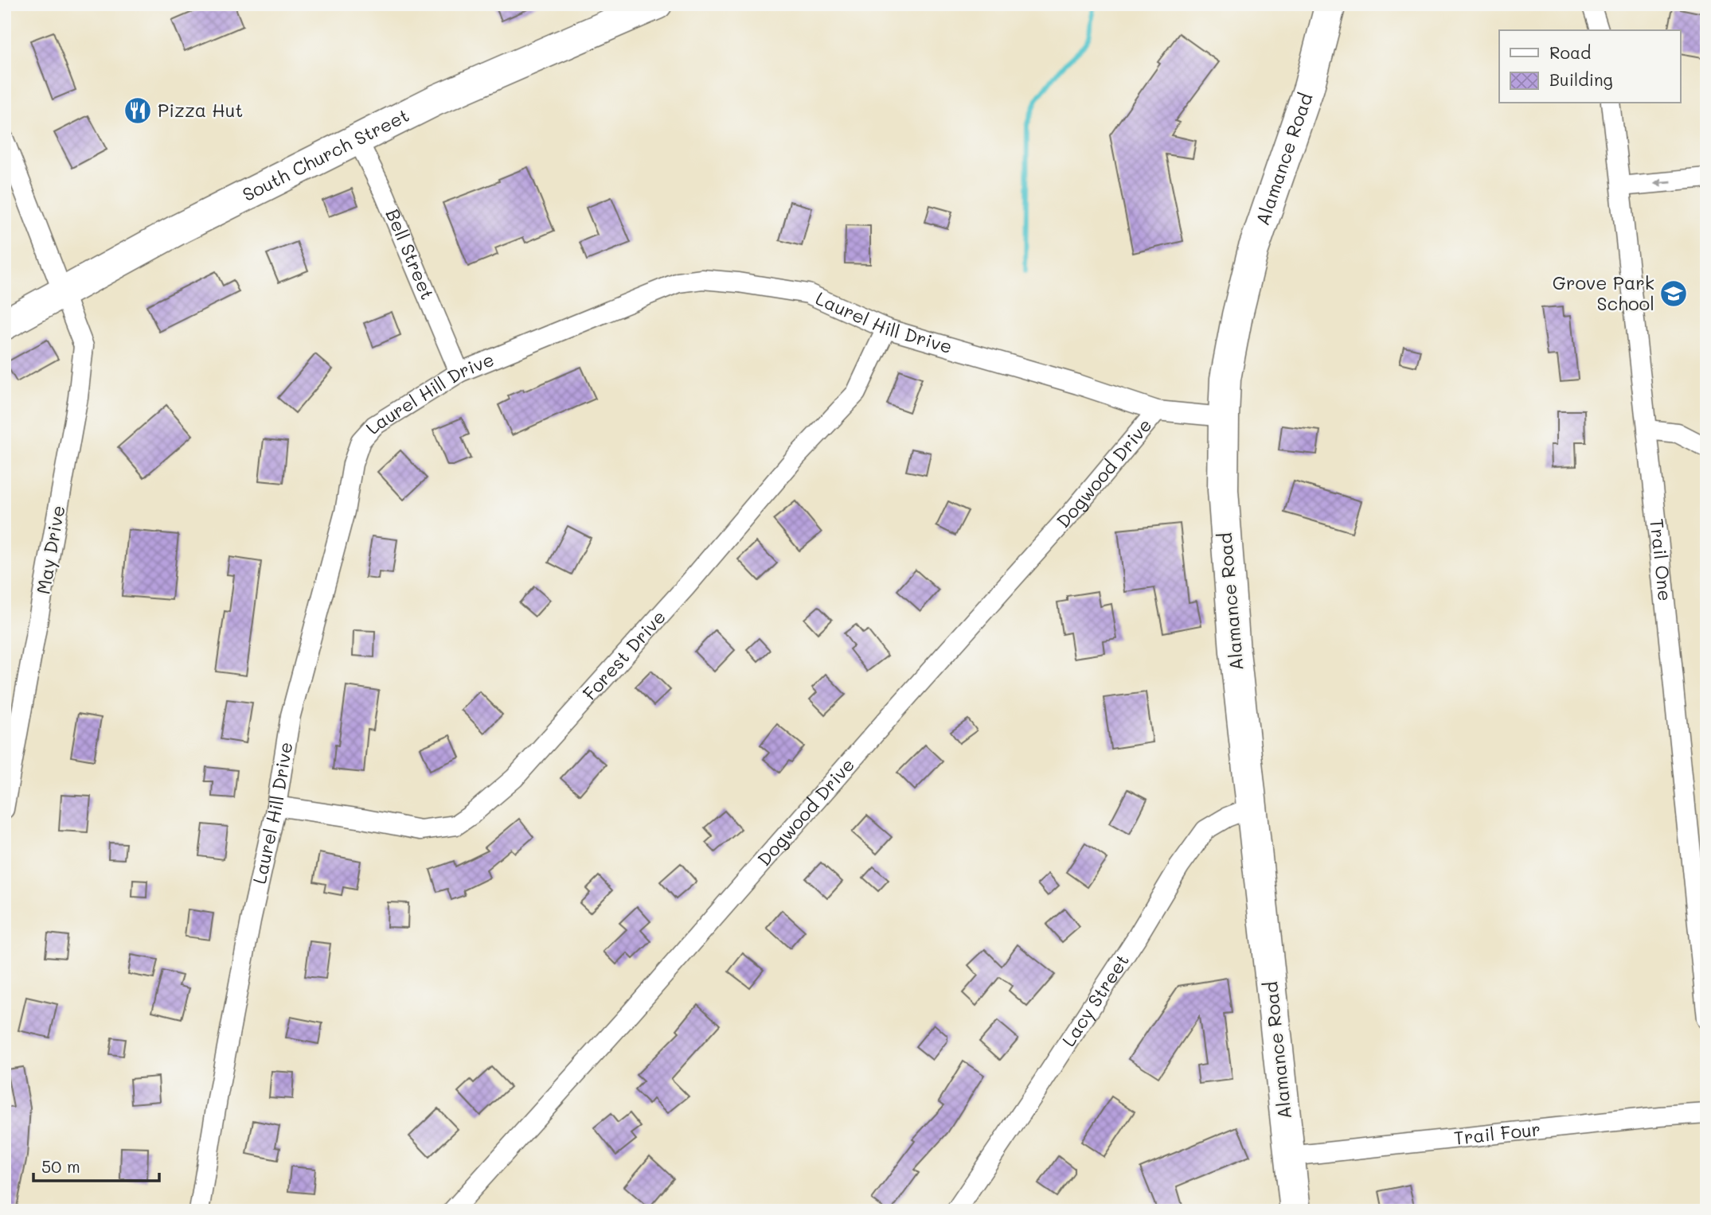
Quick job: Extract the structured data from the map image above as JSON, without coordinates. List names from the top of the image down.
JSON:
{
  "streets": {
    "main road": ["South Church Street", "Alamance Road"],
    "street": [
      "Bell Street",
      "Laurel Hill Drive",
      "Dogwood Drive",
      "May Drive",
      "Trail One",
      "Forest Drive",
      "Lacy Street",
      "Trail Four"
    ]
  },
  "crossings": [
    ["South Church Street", "Bell Street"],
    ["South Church Street", "May Drive"],
    ["Alamance Road", "Laurel Hill Drive"],
    ["Alamance Road", "Lacy Street"],
    ["Alamance Road", "Trail Four"],
    ["Bell Street", "Laurel Hill Drive"],
    ["Laurel Hill Drive", "Dogwood Drive"],
    ["Laurel Hill Drive", "Forest Drive"]
  ],
  "places": {
    "restaurant": ["Pizza Hut"],
    "school or university": ["Grove Park School"]
  },
  "legend": ["Road", "Building"],
  "scale_bar": "50 m"
}
